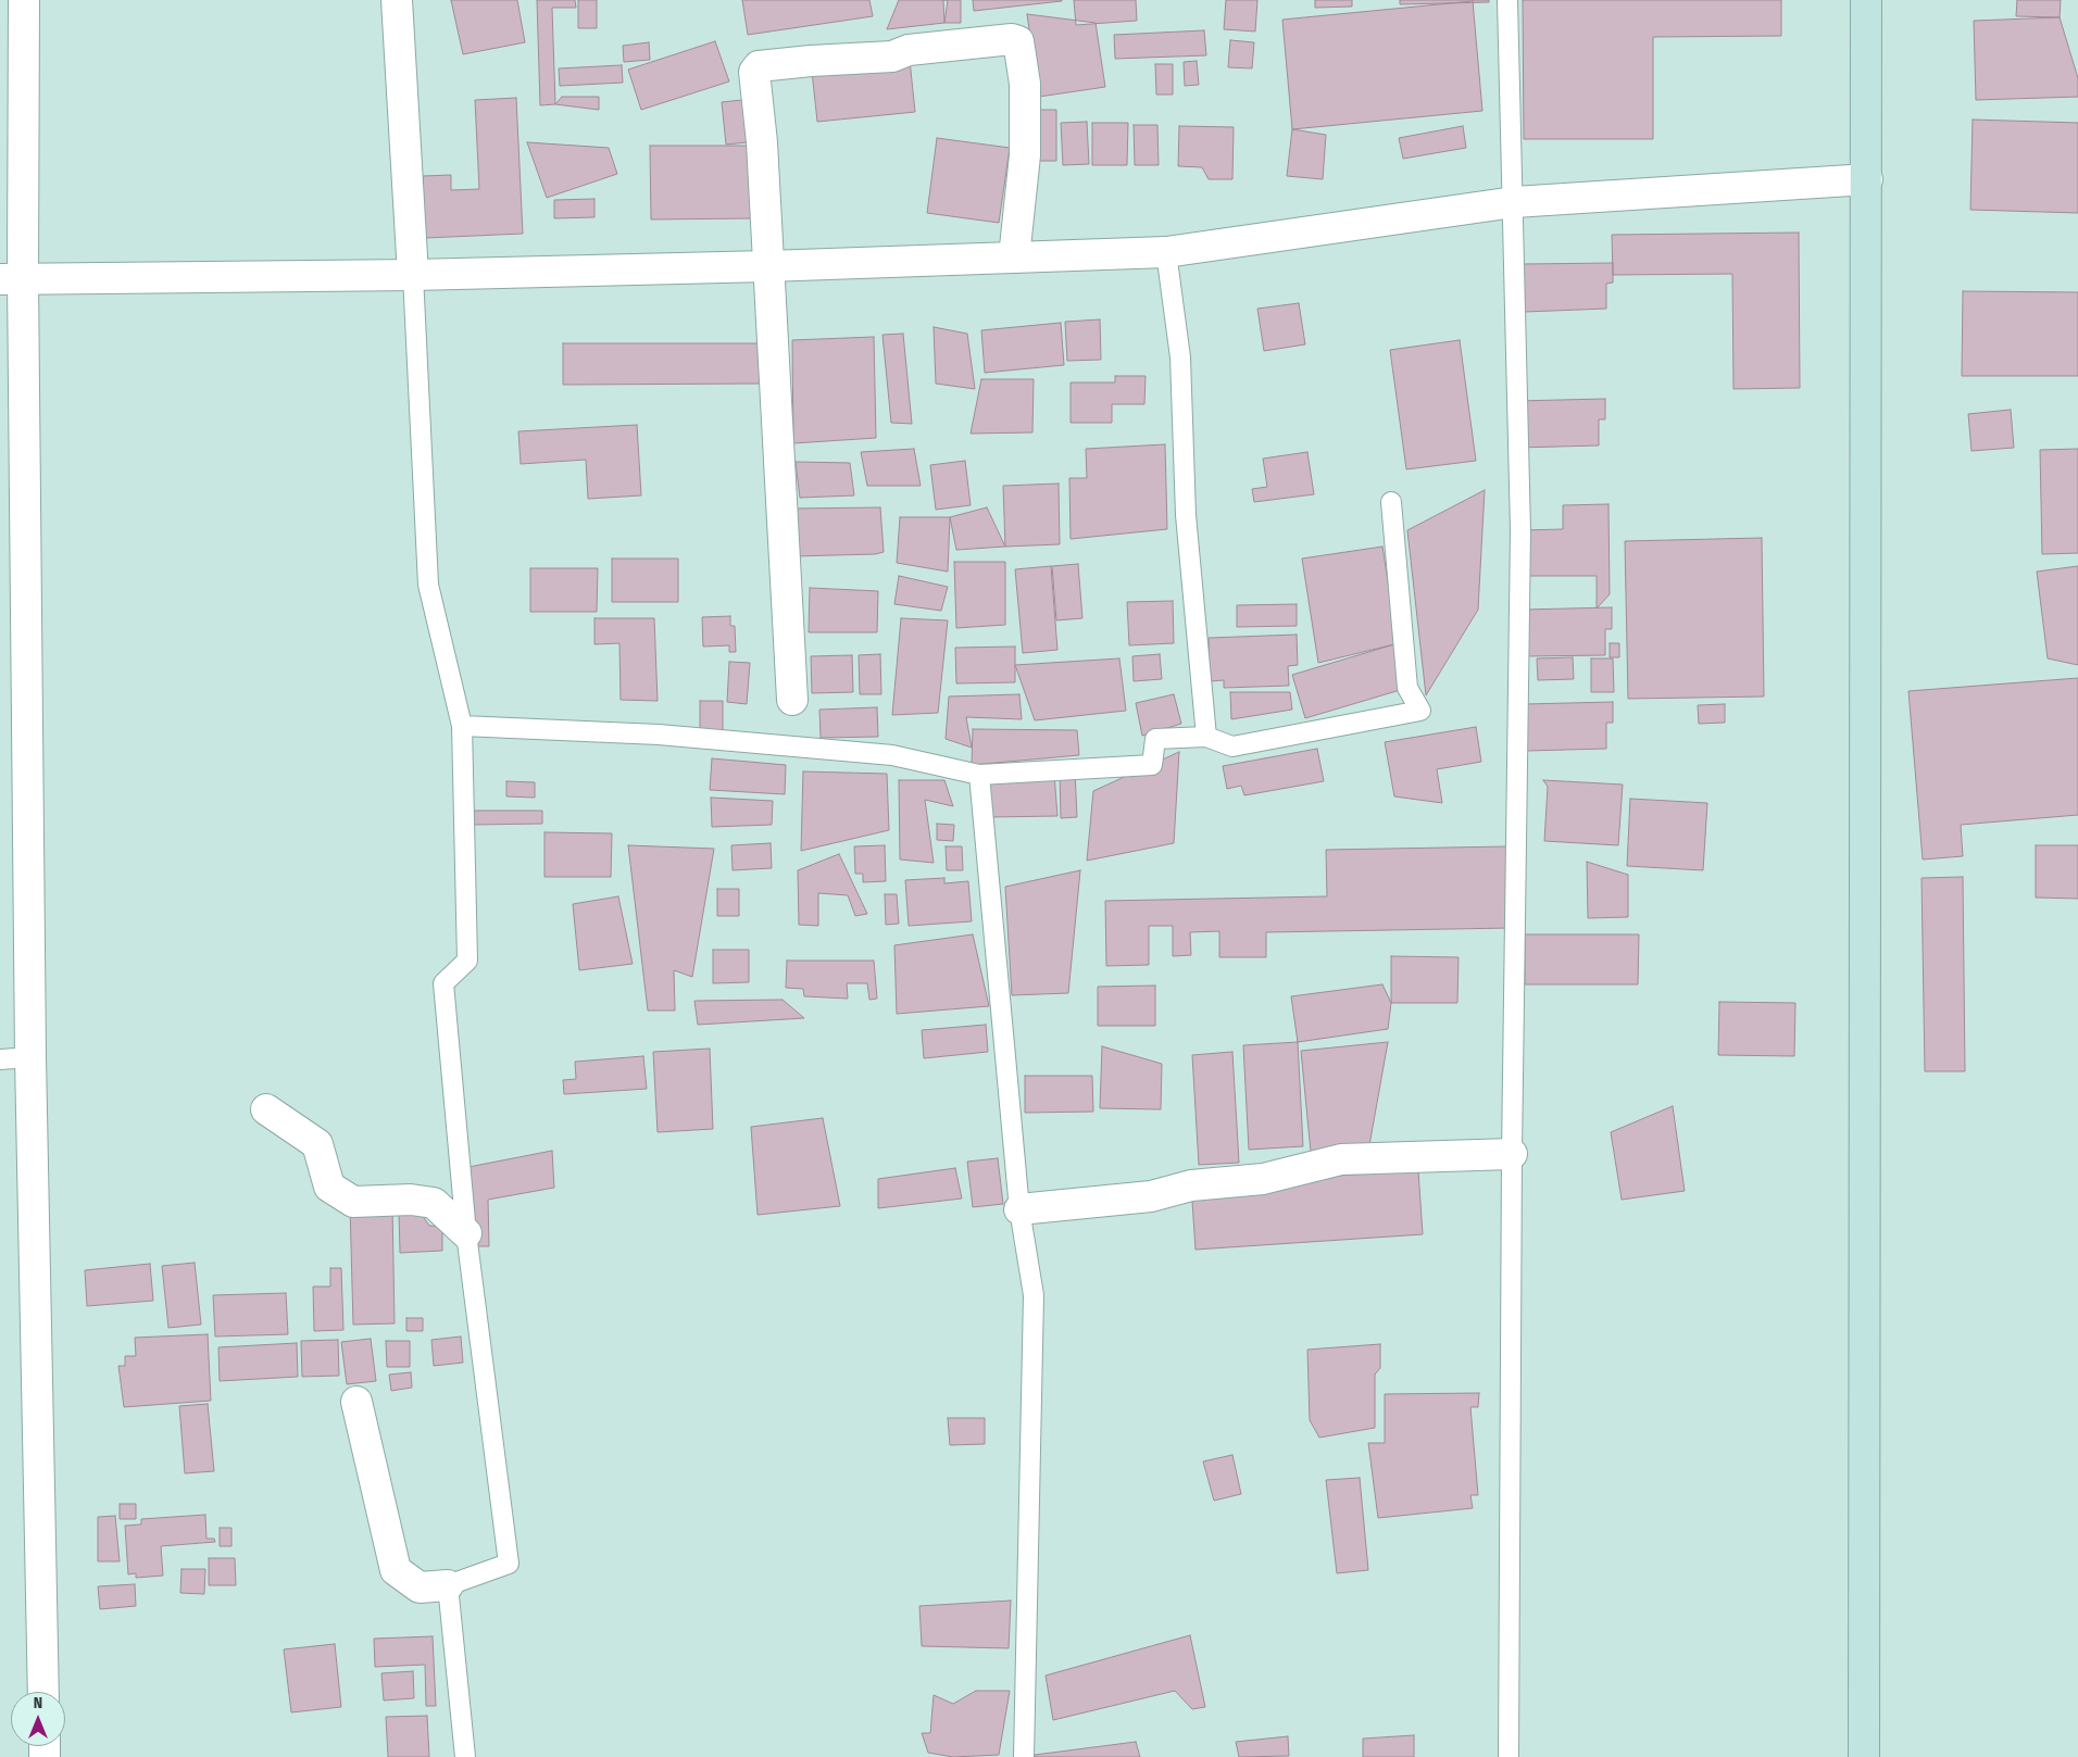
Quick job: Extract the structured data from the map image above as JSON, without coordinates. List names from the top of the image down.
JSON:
{
  "north": "top"
}
